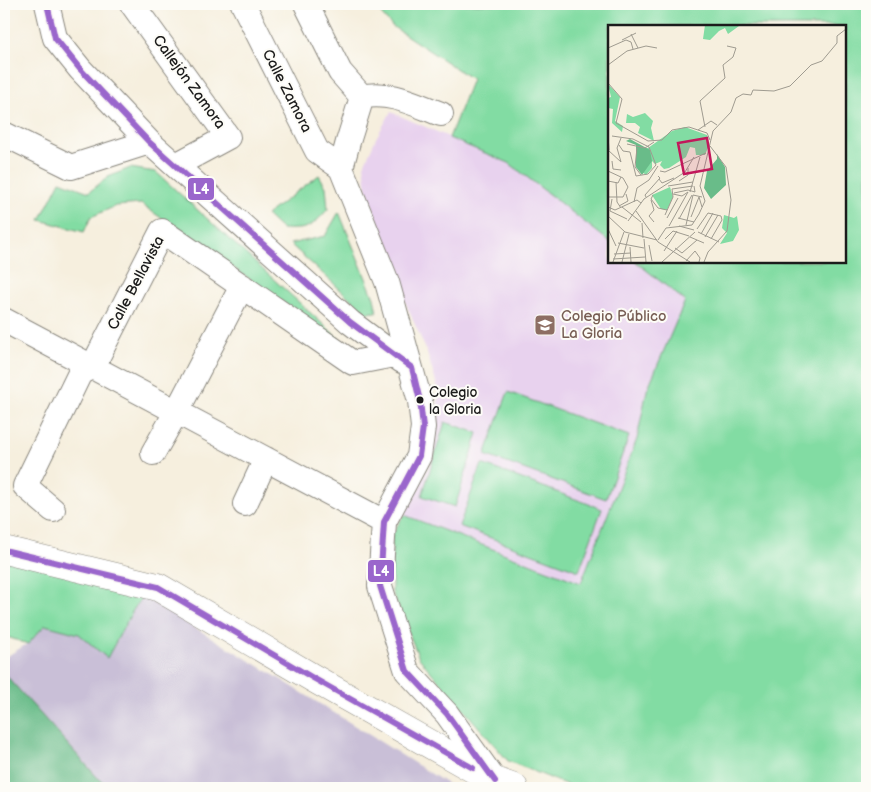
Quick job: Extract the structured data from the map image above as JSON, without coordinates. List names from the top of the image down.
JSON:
{
  "streets": {
    "street": ["Callejón Zamora", "Calle Zamora", "Calle Bellavista"]
  },
  "places": {
    "school or university": ["Colegio Público La Gloria"],
    "other": ["Colegio la Gloria"]
  },
  "lines": ["transit line L4"]
}
